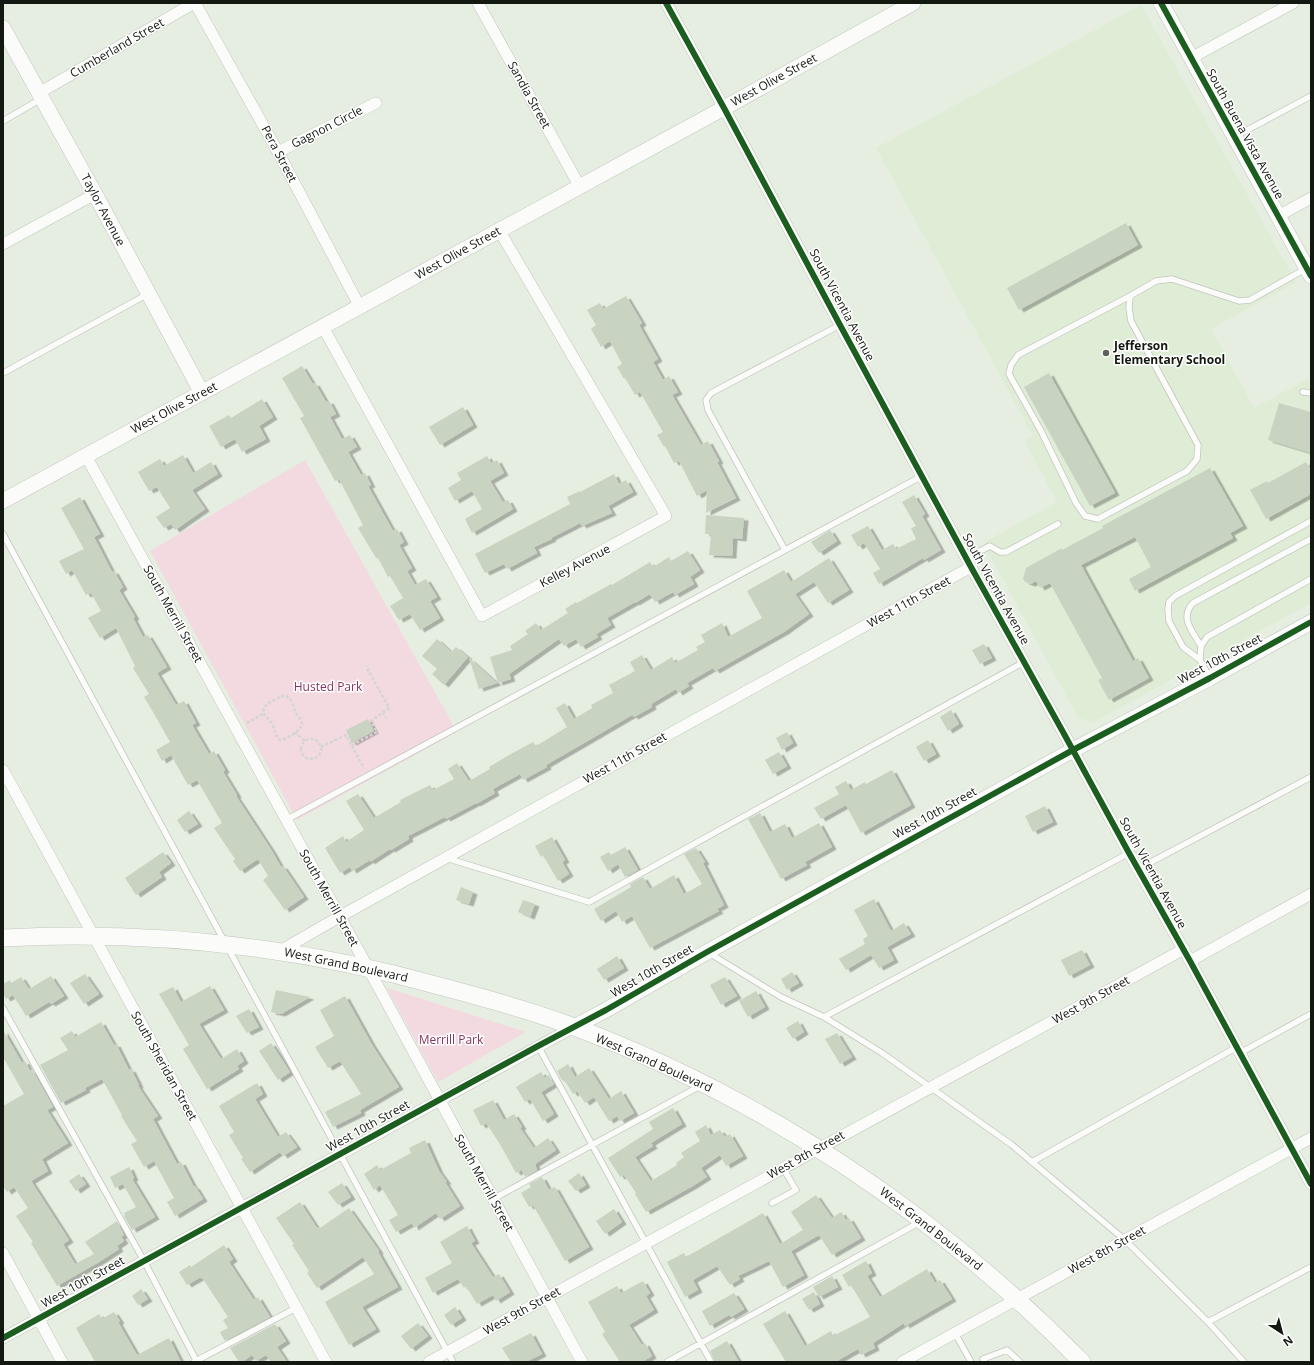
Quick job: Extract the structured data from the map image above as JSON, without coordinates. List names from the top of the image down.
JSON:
{
  "streets": {
    "main road": ["West Grand Boulevard"],
    "street": [
      "Cumberland Street",
      "West Olive Street",
      "Sandia Street",
      "Gagnon Circle",
      "South Buena Vista Avenue",
      "Pera Street",
      "Taylor Avenue",
      "South Vicentia Avenue",
      "Kelley Avenue",
      "West 11th Street",
      "South Merrill Street",
      "West 10th Street",
      "West 9th Street",
      "South Sheridan Street",
      "West 8th Street"
    ]
  },
  "crossings": [
    ["Cumberland Street", "Pera Street"],
    ["Cumberland Street", "Taylor Avenue"],
    ["West Olive Street", "Sandia Street"],
    ["West Olive Street", "Pera Street"],
    ["West Olive Street", "Taylor Avenue"],
    ["West Olive Street", "South Vicentia Avenue"],
    ["West Olive Street", "Kelley Avenue"],
    ["West Olive Street", "South Merrill Street"],
    ["Gagnon Circle", "Pera Street"],
    ["South Vicentia Avenue", "West 11th Street"],
    ["South Vicentia Avenue", "West 10th Street"],
    ["South Vicentia Avenue", "West 9th Street"],
    ["South Vicentia Avenue", "West 8th Street"],
    ["West 11th Street", "South Merrill Street"],
    ["West 11th Street", "West Grand Boulevard"],
    ["South Merrill Street", "West 10th Street"],
    ["South Merrill Street", "West Grand Boulevard"],
    ["South Merrill Street", "West 9th Street"],
    ["West 10th Street", "West Grand Boulevard"],
    ["West 10th Street", "South Sheridan Street"],
    ["West Grand Boulevard", "West 9th Street"],
    ["West Grand Boulevard", "South Sheridan Street"],
    ["West Grand Boulevard", "West 8th Street"]
  ],
  "parks": ["Husted Park", "Merrill Park"],
  "places": ["Jefferson Elementary School"],
  "north": "bottom right"
}
